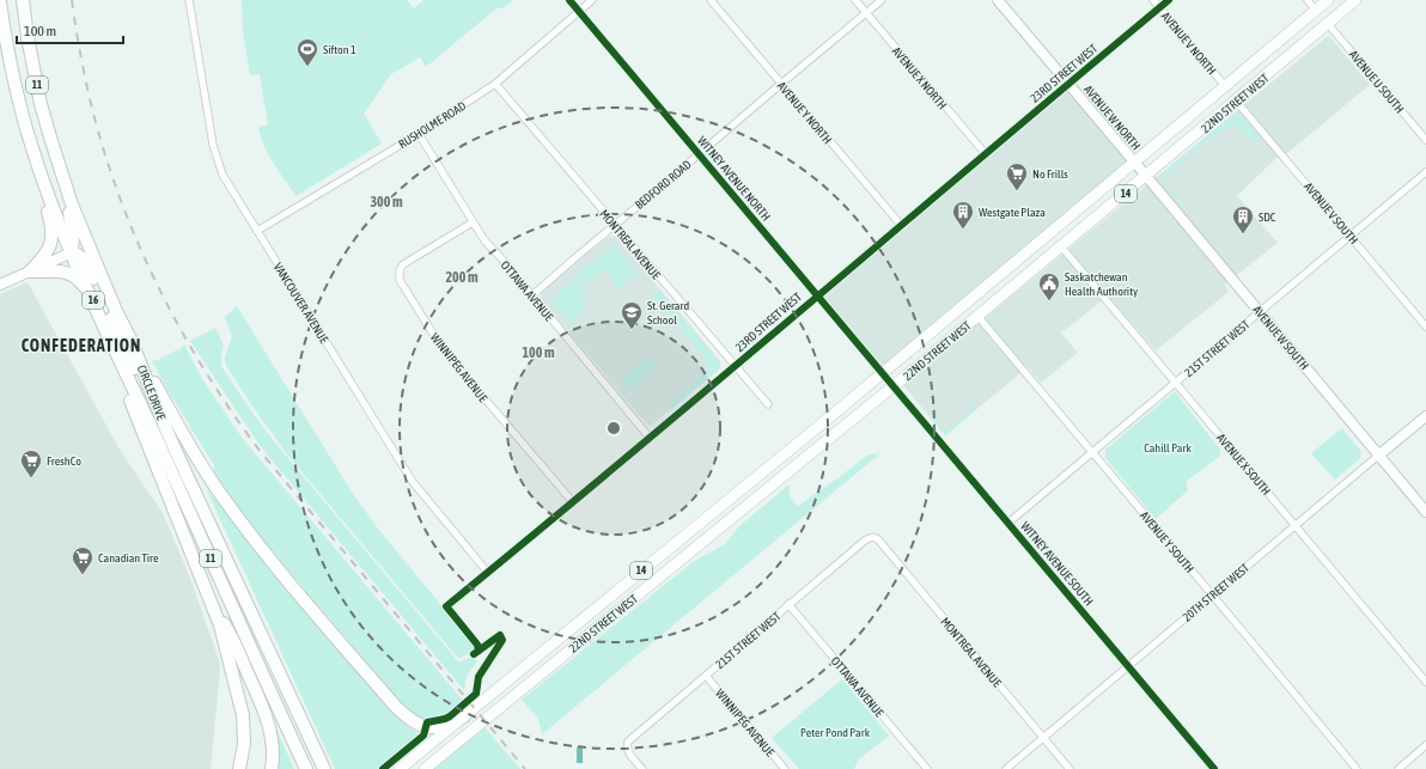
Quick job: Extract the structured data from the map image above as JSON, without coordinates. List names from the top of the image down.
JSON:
{
  "streets": {
    "highway": ["11", "16", "CIRCLE DRIVE"],
    "main road": [
      "22ND STREET WEST",
      "AVENUE W NORTH",
      "14",
      "AVENUE W SOUTH",
      "20TH STREET WEST"
    ],
    "street": [
      "AVENUE V NORTH",
      "23RD STREET WEST",
      "AVENUE X NORTH",
      "AVENUE U SOUTH",
      "AVENUE Y NORTH",
      "RUSHOLME ROAD",
      "WITNEY AVENUE NORTH",
      "BEDFORD ROAD",
      "AVENUE V SOUTH",
      "MONTREAL AVENUE",
      "OTTAWA AVENUE",
      "VANCOUVER AVENUE",
      "21ST STREET WEST",
      "WINNIPEG AVENUE",
      "AVENUE X SOUTH",
      "AVENUE Y SOUTH",
      "WITNEY AVENUE SOUTH"
    ]
  },
  "crossings": [
    ["AVENUE V NORTH", "23RD STREET WEST"],
    ["AVENUE V NORTH", "22ND STREET WEST"],
    ["23RD STREET WEST", "AVENUE X NORTH"],
    ["23RD STREET WEST", "AVENUE Y NORTH"],
    ["23RD STREET WEST", "AVENUE W NORTH"],
    ["23RD STREET WEST", "WITNEY AVENUE NORTH"],
    ["23RD STREET WEST", "MONTREAL AVENUE"],
    ["23RD STREET WEST", "OTTAWA AVENUE"],
    ["23RD STREET WEST", "VANCOUVER AVENUE"],
    ["23RD STREET WEST", "WINNIPEG AVENUE"],
    ["AVENUE X NORTH", "BEDFORD ROAD"],
    ["AVENUE U SOUTH", "22ND STREET WEST"],
    ["22ND STREET WEST", "AVENUE W NORTH"],
    ["22ND STREET WEST", "WITNEY AVENUE NORTH"],
    ["22ND STREET WEST", "AVENUE V SOUTH"],
    ["22ND STREET WEST", "AVENUE W SOUTH"],
    ["22ND STREET WEST", "AVENUE X SOUTH"],
    ["22ND STREET WEST", "AVENUE Y SOUTH"],
    ["22ND STREET WEST", "WITNEY AVENUE SOUTH"],
    ["AVENUE Y NORTH", "BEDFORD ROAD"],
    ["AVENUE W NORTH", "AVENUE W SOUTH"],
    ["RUSHOLME ROAD", "WITNEY AVENUE NORTH"],
    ["RUSHOLME ROAD", "MONTREAL AVENUE"],
    ["RUSHOLME ROAD", "OTTAWA AVENUE"],
    ["RUSHOLME ROAD", "VANCOUVER AVENUE"],
    ["WITNEY AVENUE NORTH", "BEDFORD ROAD"],
    ["WITNEY AVENUE NORTH", "WITNEY AVENUE SOUTH"],
    ["BEDFORD ROAD", "MONTREAL AVENUE"],
    ["BEDFORD ROAD", "OTTAWA AVENUE"],
    ["AVENUE V SOUTH", "21ST STREET WEST"],
    ["MONTREAL AVENUE", "21ST STREET WEST"],
    ["MONTREAL AVENUE", "20TH STREET WEST"],
    ["OTTAWA AVENUE", "21ST STREET WEST"],
    ["OTTAWA AVENUE", "WINNIPEG AVENUE"],
    ["16", "CIRCLE DRIVE"],
    ["AVENUE W SOUTH", "21ST STREET WEST"],
    ["AVENUE W SOUTH", "20TH STREET WEST"],
    ["21ST STREET WEST", "WINNIPEG AVENUE"],
    ["21ST STREET WEST", "AVENUE X SOUTH"],
    ["21ST STREET WEST", "AVENUE Y SOUTH"],
    ["21ST STREET WEST", "WITNEY AVENUE SOUTH"],
    ["AVENUE X SOUTH", "20TH STREET WEST"],
    ["AVENUE Y SOUTH", "20TH STREET WEST"],
    ["WITNEY AVENUE SOUTH", "20TH STREET WEST"]
  ],
  "districts": ["CONFEDERATION"],
  "parks": ["Cahill Park", "Peter Pond Park"],
  "places": {
    "sports": ["Sifton 1"],
    "supermarket": ["No Frills", "FreshCo", "Canadian Tire"],
    "building": ["Westgate Plaza", "SDC"],
    "public building": ["Saskatchewan Health Authority"],
    "school or university": ["St. Gerard School"]
  },
  "scale_bar": "100 m",
  "rings": ["300 m", "200 m", "100 m"]
}
